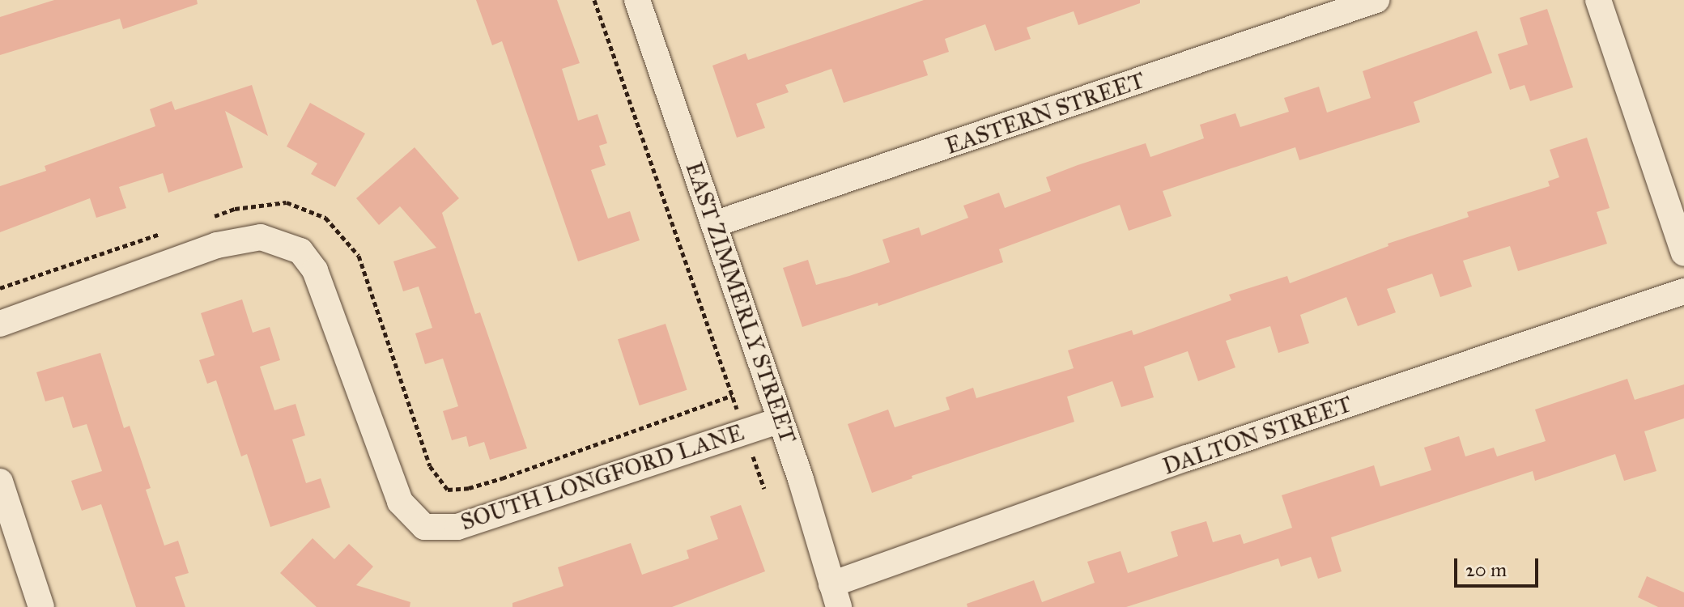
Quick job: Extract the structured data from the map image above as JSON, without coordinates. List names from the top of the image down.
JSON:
{
  "streets": {
    "street": [
      "EASTERN STREET",
      "EAST ZIMMERLY STREET",
      "DALTON STREET",
      "SOUTH LONGFORD LANE"
    ]
  },
  "crossings": [
    ["EASTERN STREET", "EAST ZIMMERLY STREET"],
    ["EAST ZIMMERLY STREET", "DALTON STREET"],
    ["EAST ZIMMERLY STREET", "SOUTH LONGFORD LANE"]
  ],
  "scale_bar": "20 m"
}
